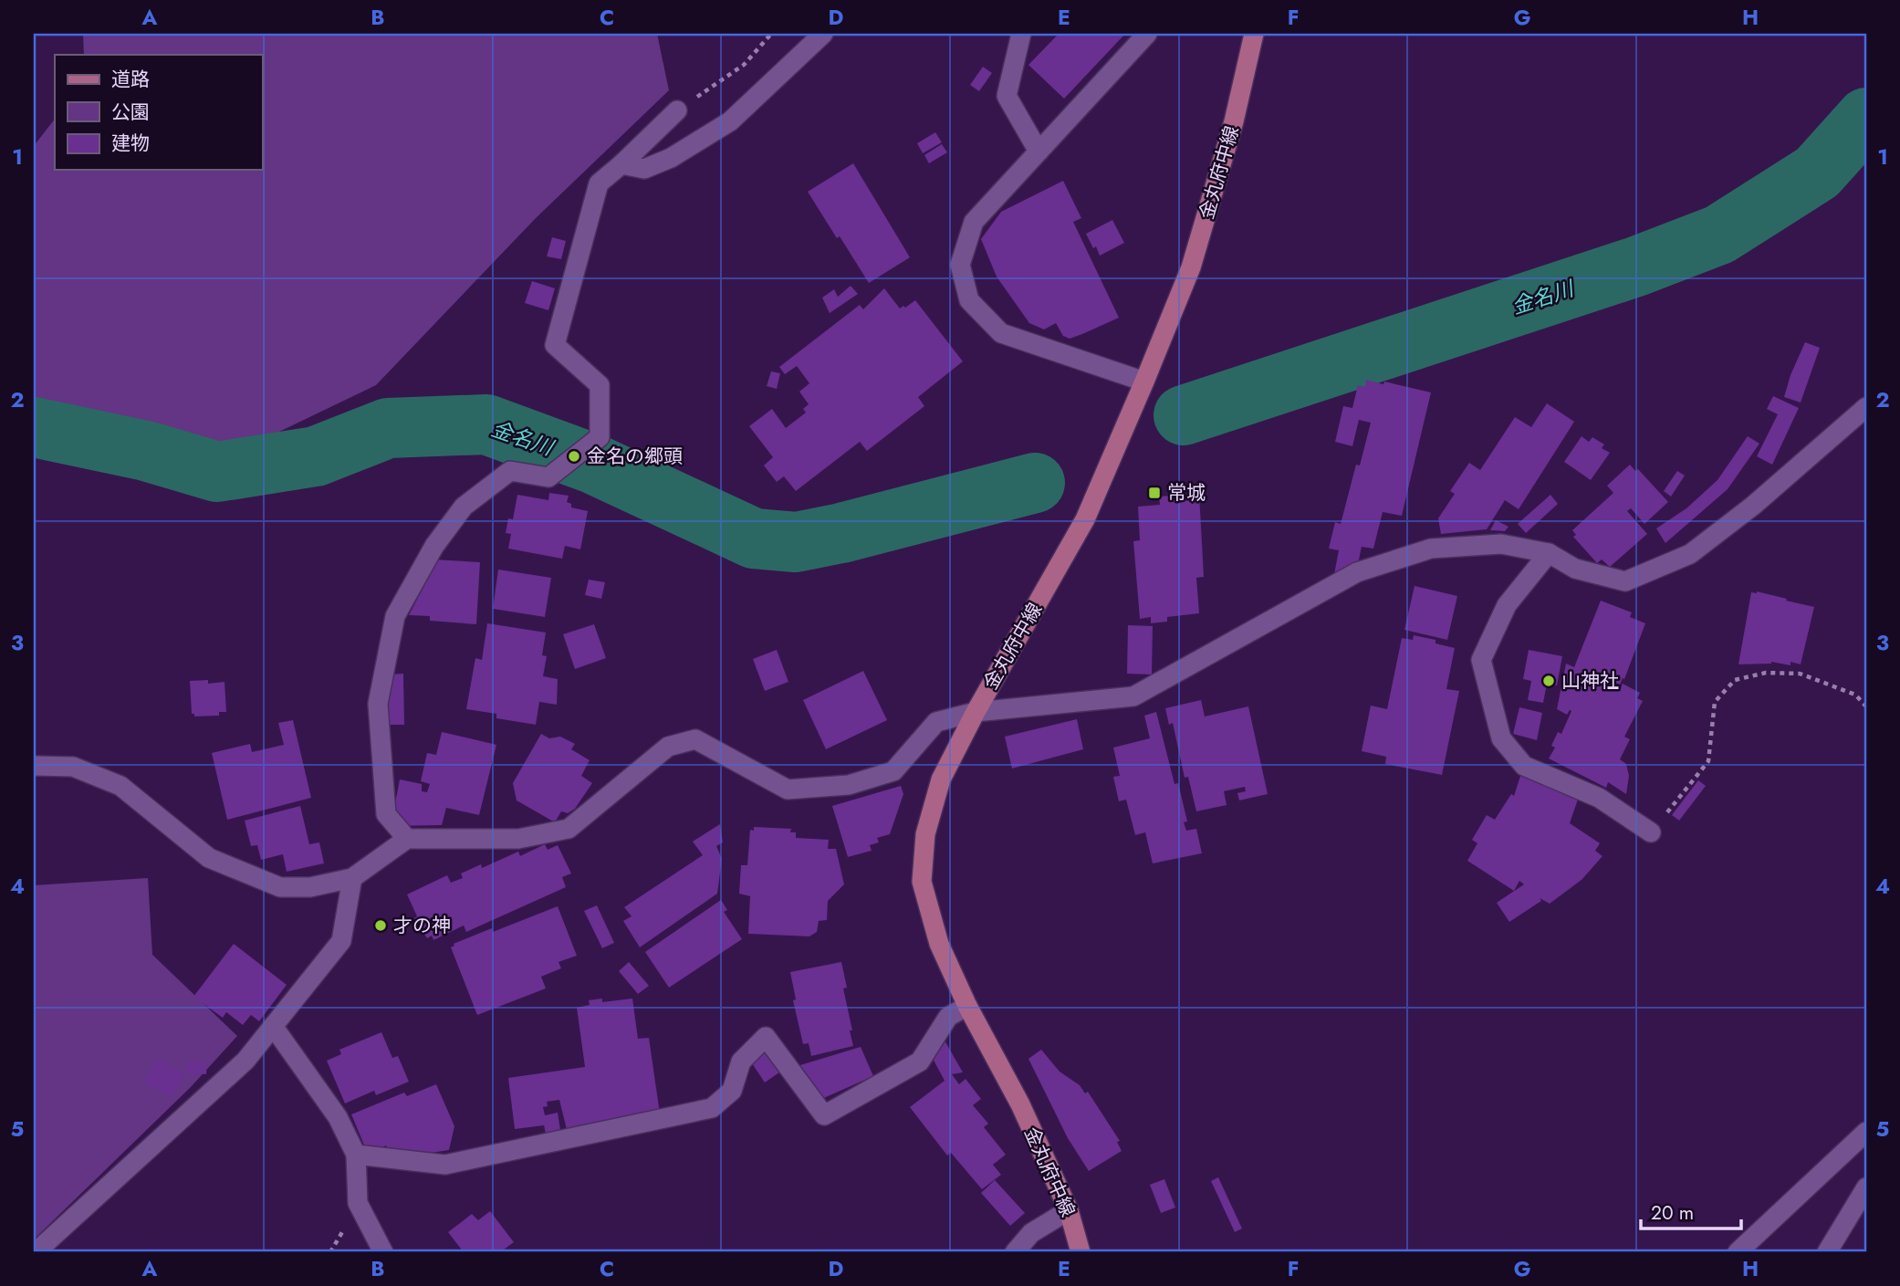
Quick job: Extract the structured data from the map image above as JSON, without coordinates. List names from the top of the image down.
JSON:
{
  "streets": {
    "main road": ["金丸府中線"]
  },
  "water": ["金名川"],
  "places": {
    "other": ["金名の郷頭", "山神社", "才の神"],
    "transit": ["常城"]
  },
  "legend": ["道路", "公園", "建物"],
  "scale_bar": "20 m",
  "grid": {
    "columns": [
      "A",
      "B",
      "C",
      "D",
      "E",
      "F",
      "G",
      "H"
    ],
    "rows": [
      "1",
      "2",
      "3",
      "4",
      "5"
    ]
  }
}
